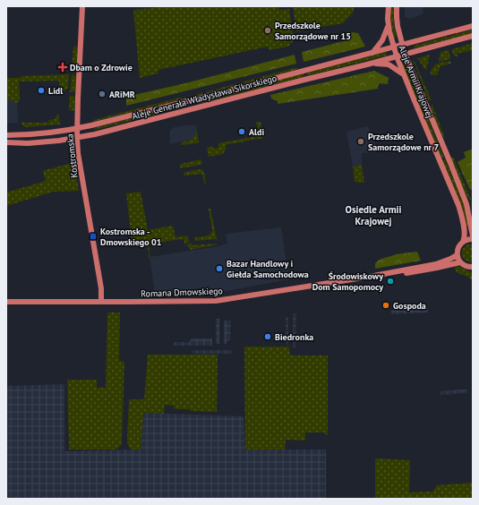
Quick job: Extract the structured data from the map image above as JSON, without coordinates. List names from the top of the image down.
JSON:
{
  "streets": {
    "street": [
      "Aleje Armii Krajowej",
      "Aleje Generała Władysława Sikorskiego",
      "Kostromska",
      "Romana Dmowskiego"
    ]
  },
  "crossings": [
    ["Aleje Armii Krajowej", "Aleje Generała Władysława Sikorskiego"],
    ["Aleje Generała Władysława Sikorskiego", "Kostromska"],
    ["Kostromska", "Romana Dmowskiego"]
  ],
  "districts": ["Osiedle Armii Krajowej"],
  "places": {
    "other": [
      "Przedszkole Samorządowe nr 15",
      "Lidl",
      "ARiMR",
      "Aldi",
      "Przedszkole Samorządowe nr 7",
      "Bazar Handlowy i Giełda Samochodowa",
      "Środowiskowy Dom Samopomocy",
      "Gospoda",
      "Biedronka"
    ],
    "health": ["Dbam o Zdrowie"],
    "transit": ["Kostromska - Dmowskiego 01"]
  }
}
